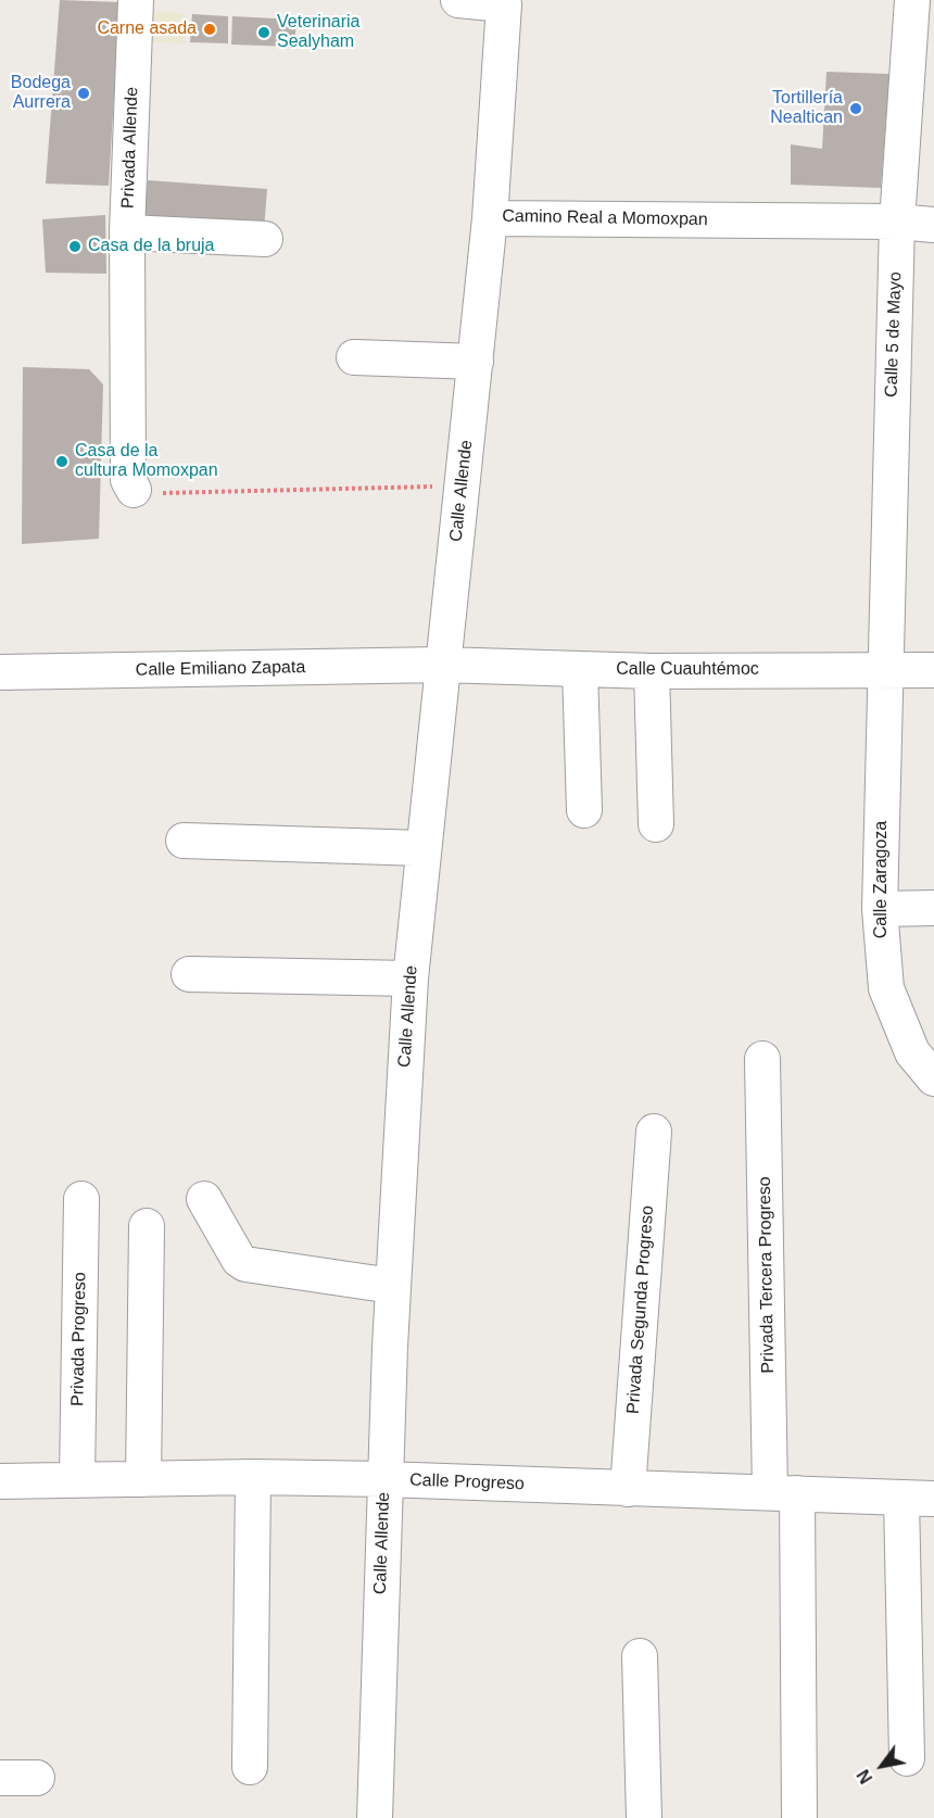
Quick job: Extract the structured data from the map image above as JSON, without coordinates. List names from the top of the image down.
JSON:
{
  "streets": {
    "street": [
      "Privada Allende",
      "Camino Real a Momoxpan",
      "Calle 5 de Mayo",
      "Calle Allende",
      "Calle Emiliano Zapata",
      "Calle Cuauhtémoc",
      "Calle Zaragoza",
      "Privada Tercera Progreso",
      "Privada Segunda Progreso",
      "Privada Progreso",
      "Calle Progreso"
    ]
  },
  "crossings": [
    ["Camino Real a Momoxpan", "Calle 5 de Mayo"],
    ["Camino Real a Momoxpan", "Calle Allende"],
    ["Calle 5 de Mayo", "Calle Cuauhtémoc"],
    ["Calle 5 de Mayo", "Calle Zaragoza"],
    ["Calle Allende", "Calle Emiliano Zapata"],
    ["Calle Allende", "Calle Cuauhtémoc"],
    ["Calle Allende", "Calle Progreso"],
    ["Calle Emiliano Zapata", "Calle Cuauhtémoc"],
    ["Calle Cuauhtémoc", "Calle Zaragoza"],
    ["Privada Tercera Progreso", "Calle Progreso"],
    ["Privada Segunda Progreso", "Calle Progreso"],
    ["Privada Progreso", "Calle Progreso"]
  ],
  "places": [
    "Carne asada",
    "Veterinaria Sealyham",
    "Bodega Aurrera",
    "Tortillería Nealtican",
    "Casa de la bruja",
    "Casa de la cultura Momoxpan"
  ],
  "north": "bottom left"
}
